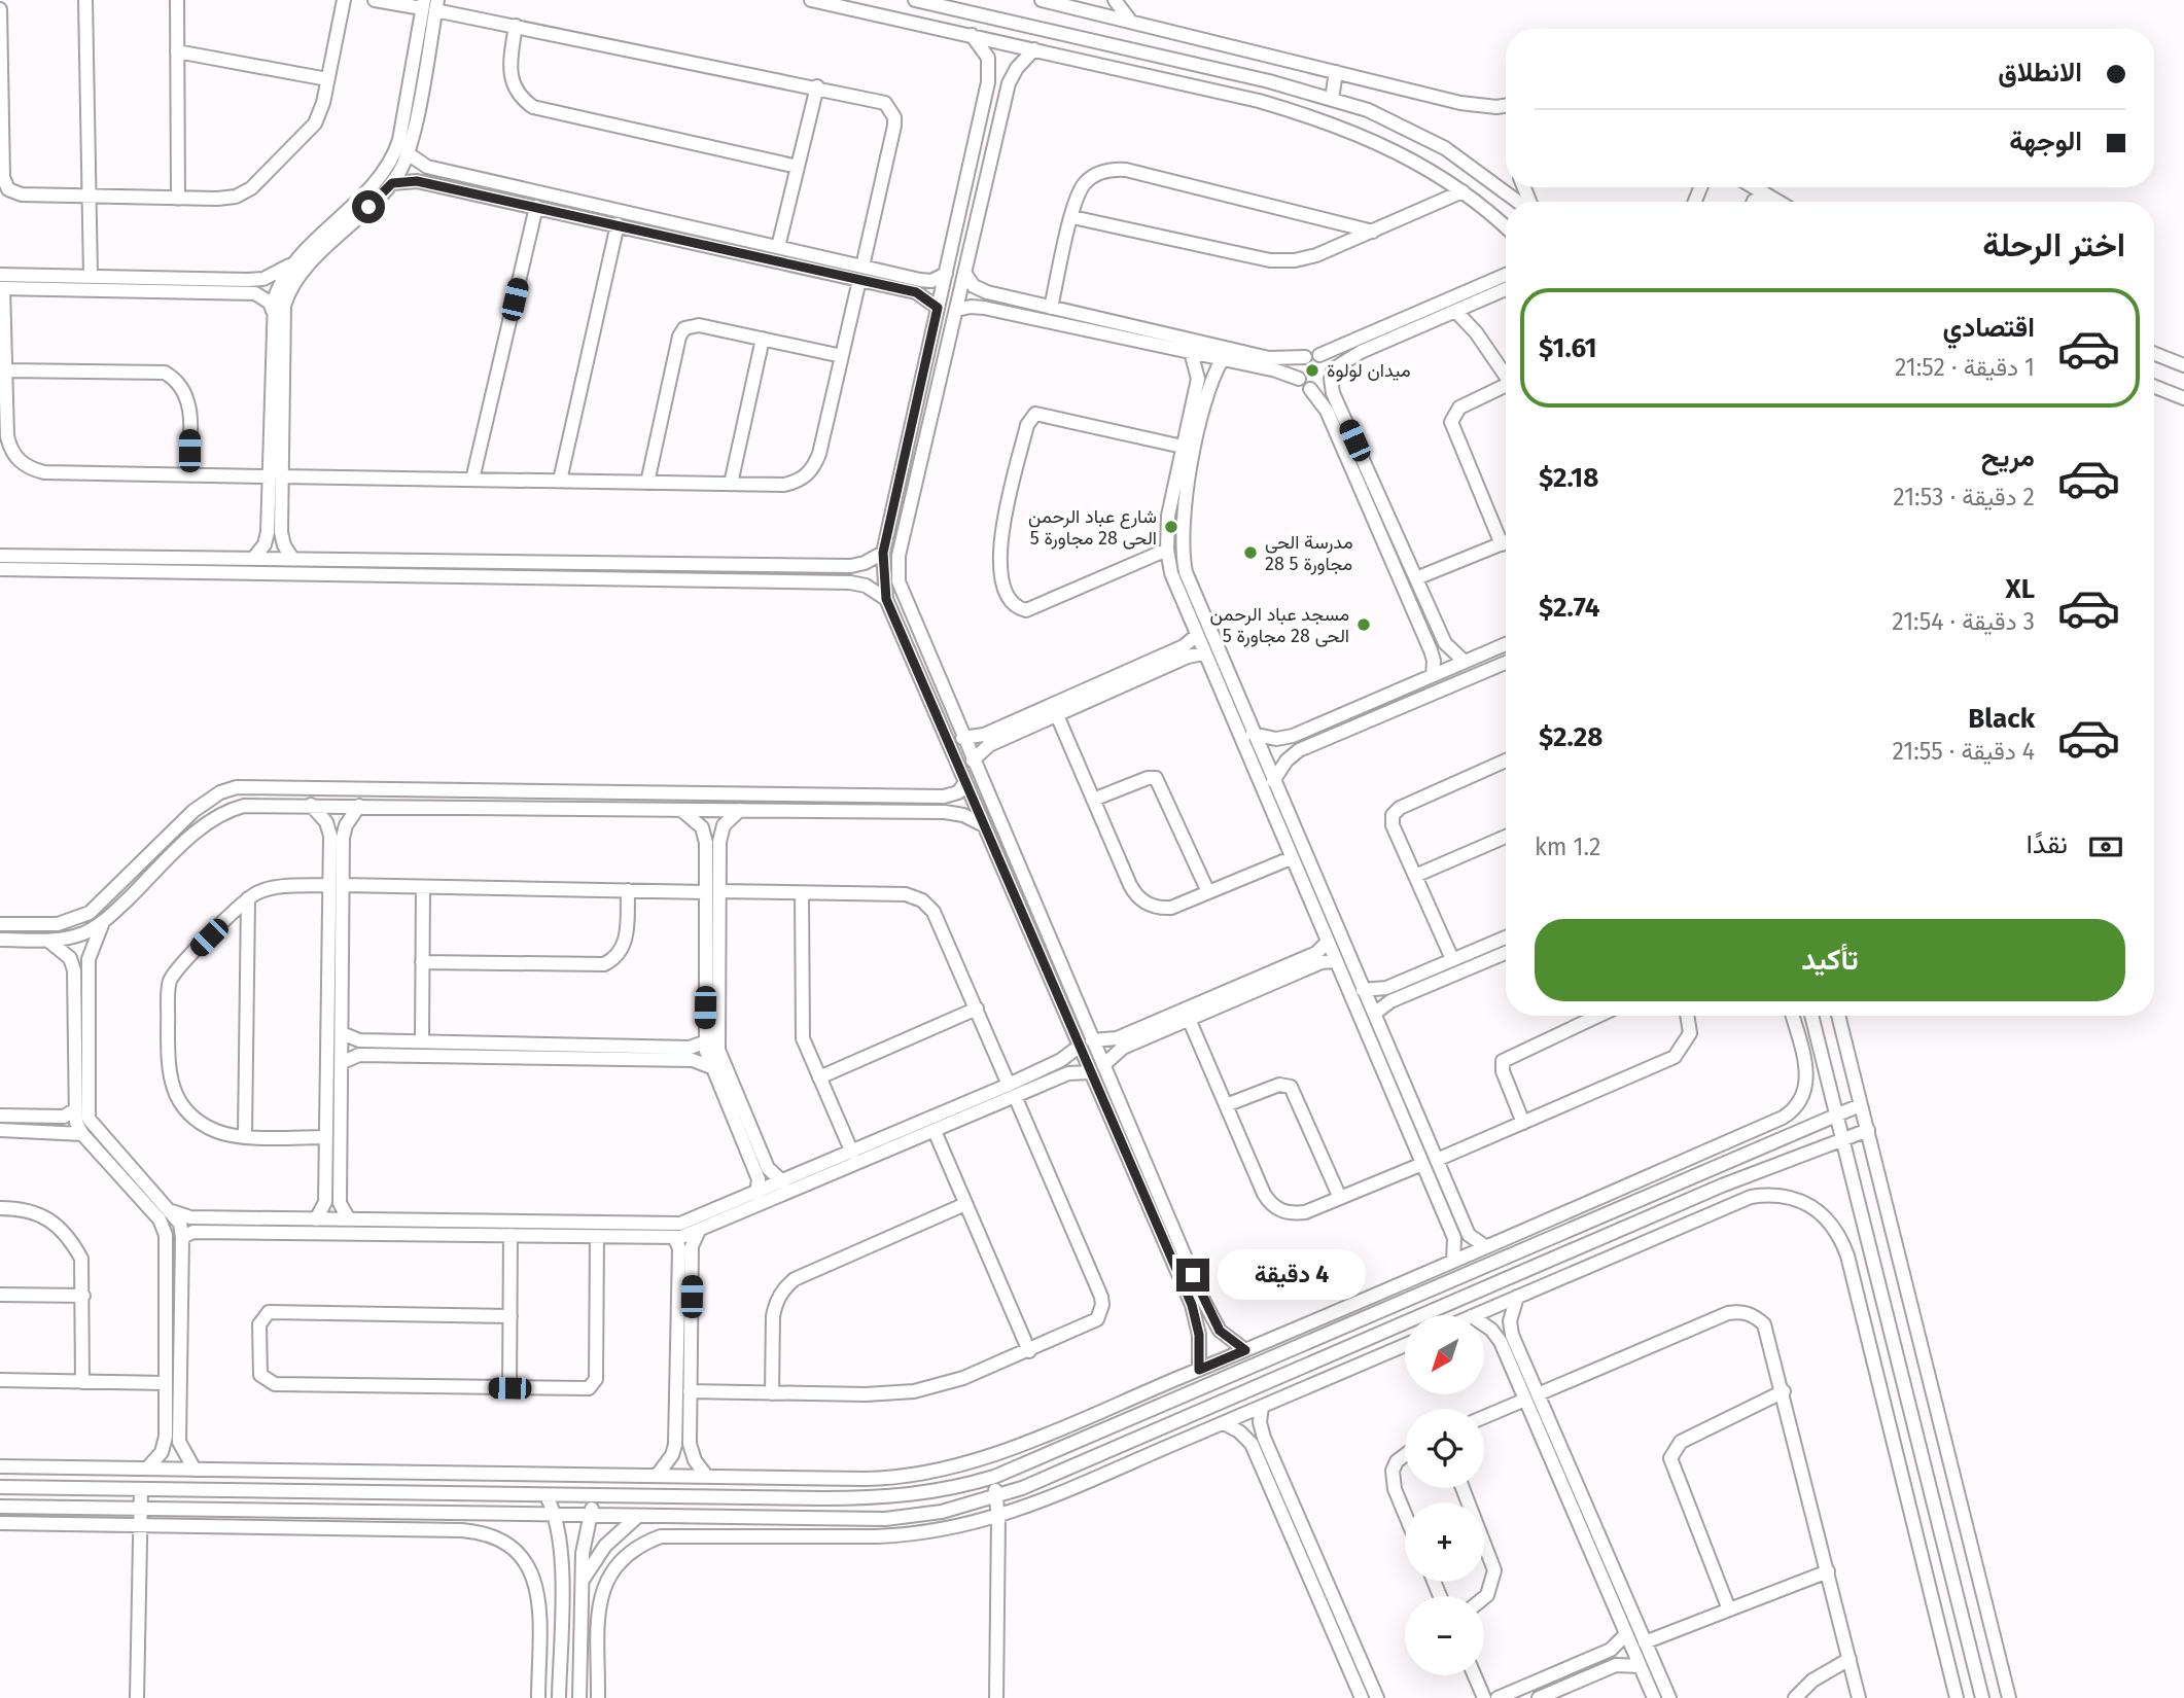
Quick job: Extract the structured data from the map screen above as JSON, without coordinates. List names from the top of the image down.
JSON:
{
  "places": [
    "ميدان لولوة",
    "شارع عباد الرحمن الحى 28 مجاورة 5",
    "مدرسة الحى 28 مجاورة 5",
    "مسجد عباد الرحمن الحى 28 مجاورة 5"
  ],
  "north": "bottom left",
  "page": {
    "banner": ["الانطلاق", "الوجهة"],
    "heading": "اختر الرحلة",
    "list": [
      {
        "name": "اقتصادي",
        "note": "1 دقيقة · 21:52",
        "value": "$1.61"
      },
      {
        "name": "مريح",
        "note": "2 دقيقة · 21:53",
        "value": "$2.18"
      },
      {
        "name": "XL",
        "note": "3 دقيقة · 21:54",
        "value": "$2.74"
      },
      {
        "name": "Black",
        "note": "4 دقيقة · 21:55",
        "value": "$2.28"
      }
    ],
    "pay": ["نقدًا", "1.2 km"],
    "buttons": "تأكيد",
    "bubble": "4 دقيقة",
    "map_buttons": ["+", "−"]
  }
}
